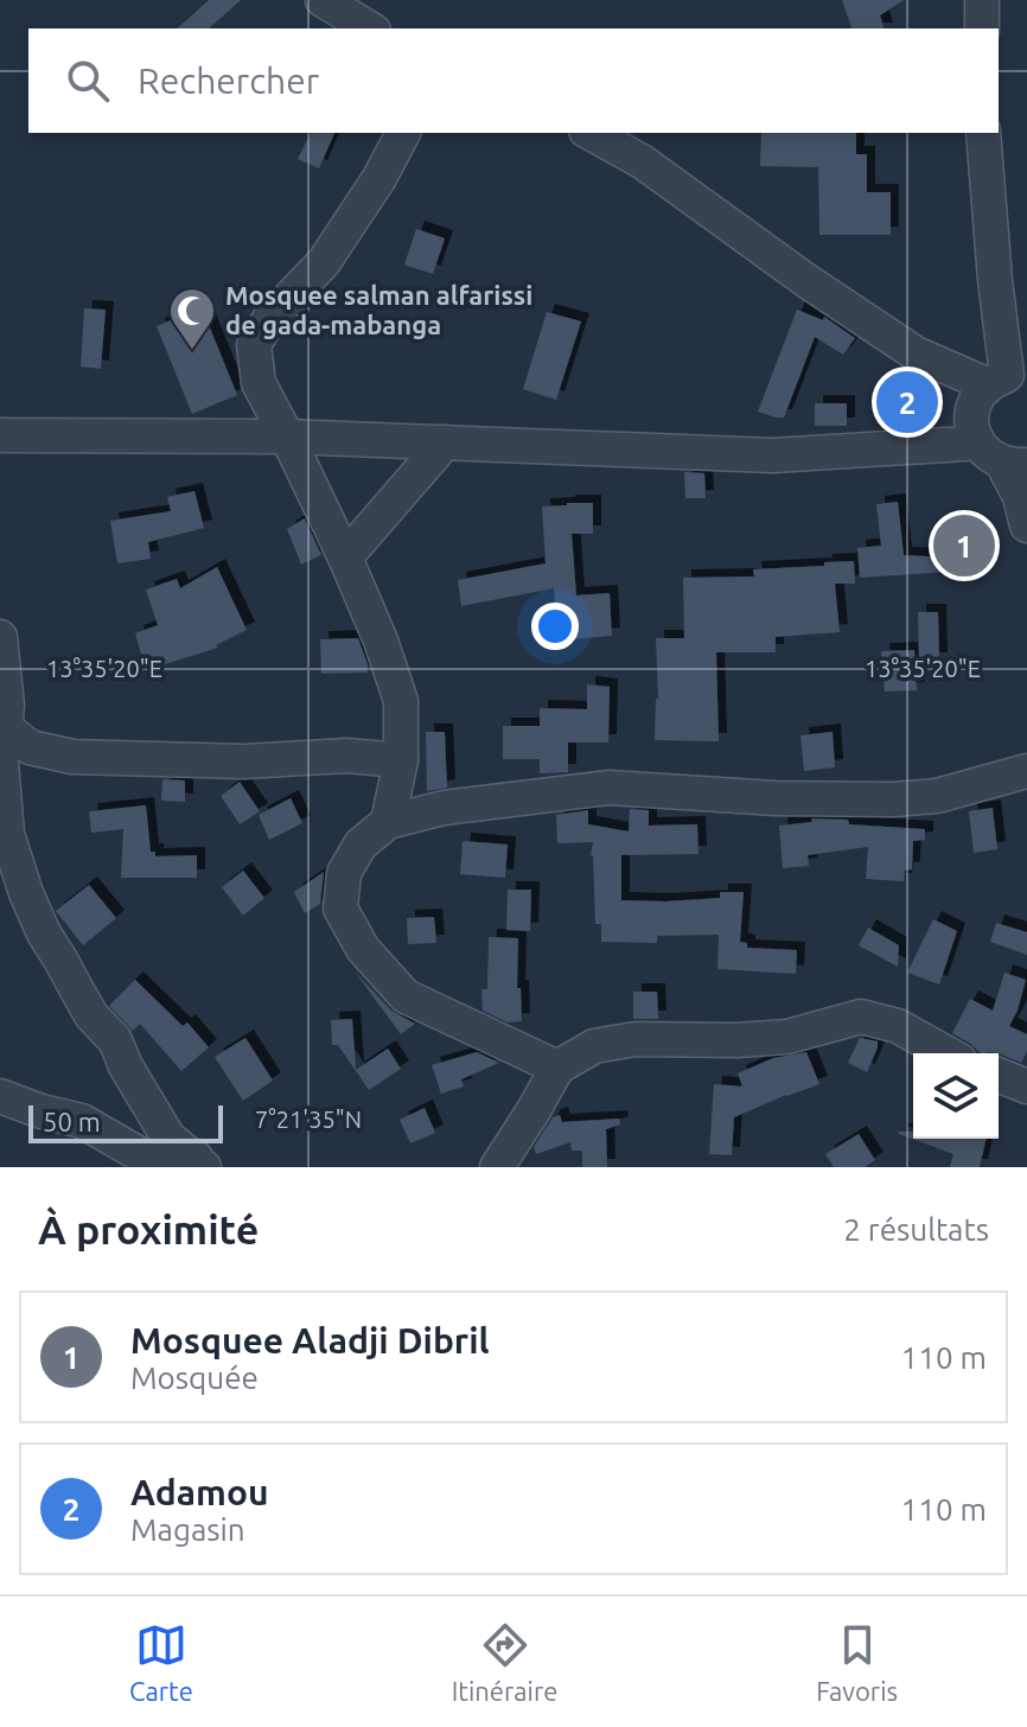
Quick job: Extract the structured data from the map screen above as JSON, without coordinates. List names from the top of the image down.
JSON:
{
  "places": {
    "mosque": ["Mosquee salman alfarissi de gada-mabanga"]
  },
  "scale_bar": "50 m",
  "page": {
    "search": "Rechercher",
    "pins": ["2", "1"],
    "scale": "50 m",
    "heading": ["À proximité", "2 résultats"],
    "list": [
      {
        "mark": "1",
        "name": "Mosquee Aladji Dibril",
        "note": "Mosquée",
        "value": "110 m"
      },
      {
        "mark": "2",
        "name": "Adamou",
        "note": "Magasin",
        "value": "110 m"
      }
    ],
    "nav": ["Carte", "Itinéraire", "Favoris"]
  },
  "coordinates": ["13°35'20\"E", "7°21'35\"N"]
}
